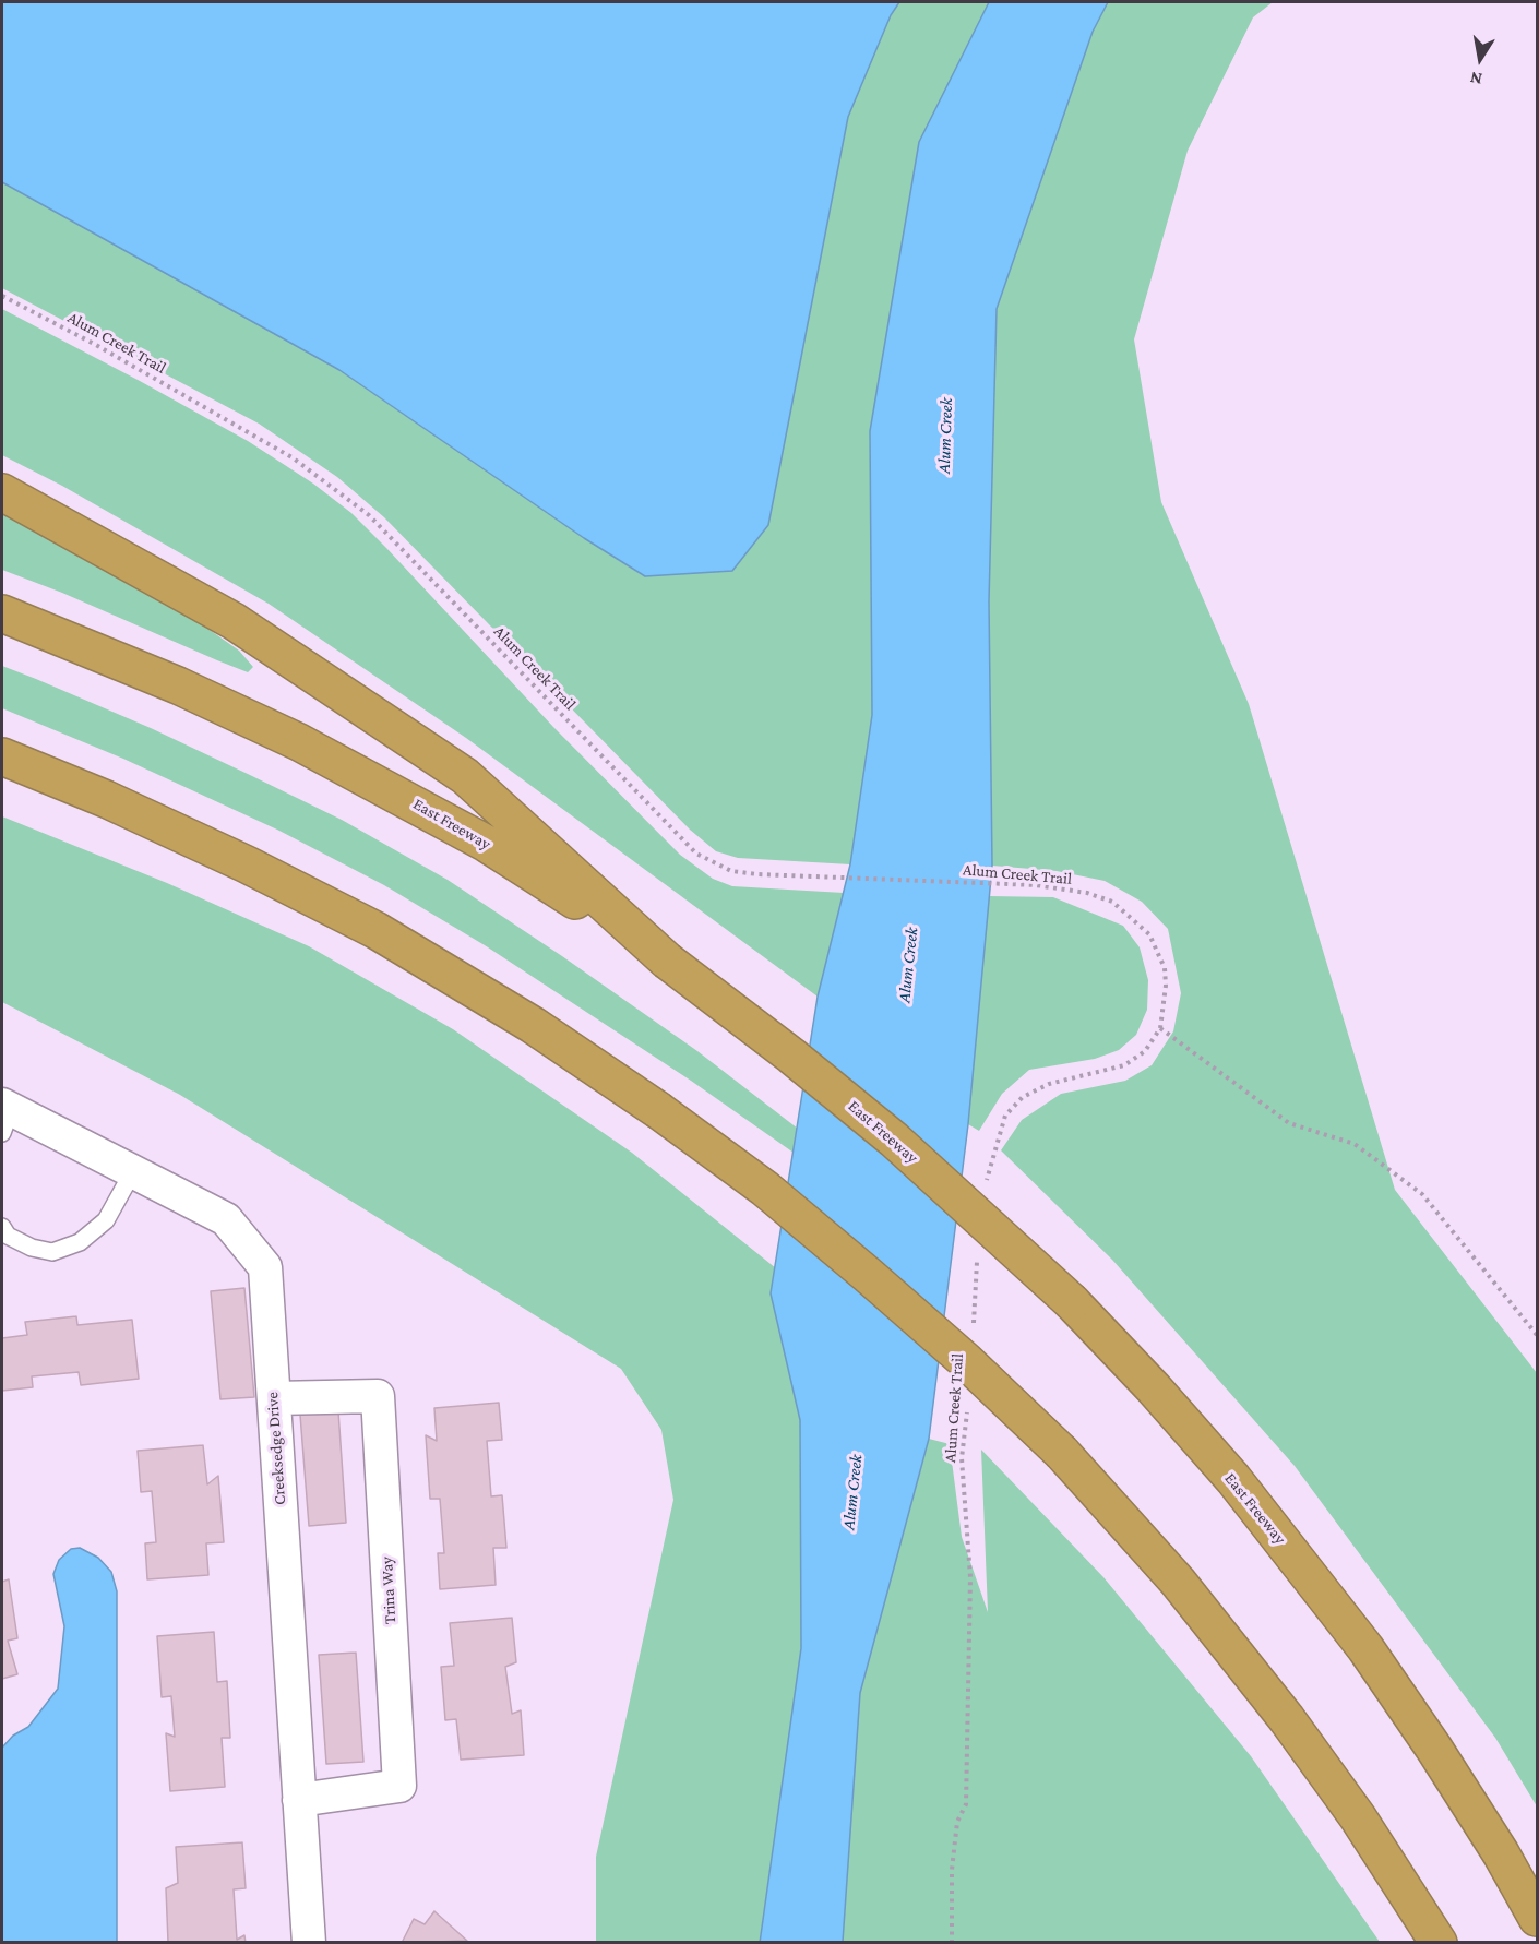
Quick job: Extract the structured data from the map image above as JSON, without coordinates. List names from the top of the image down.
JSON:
{
  "streets": {
    "highway": ["East Freeway"],
    "street": ["Creeksedge Drive", "Trina Way"],
    "path": ["Alum Creek Trail"]
  },
  "crossings": [
    ["Creeksedge Drive", "Trina Way"]
  ],
  "water": ["Alum Creek"],
  "north": "bottom"
}
